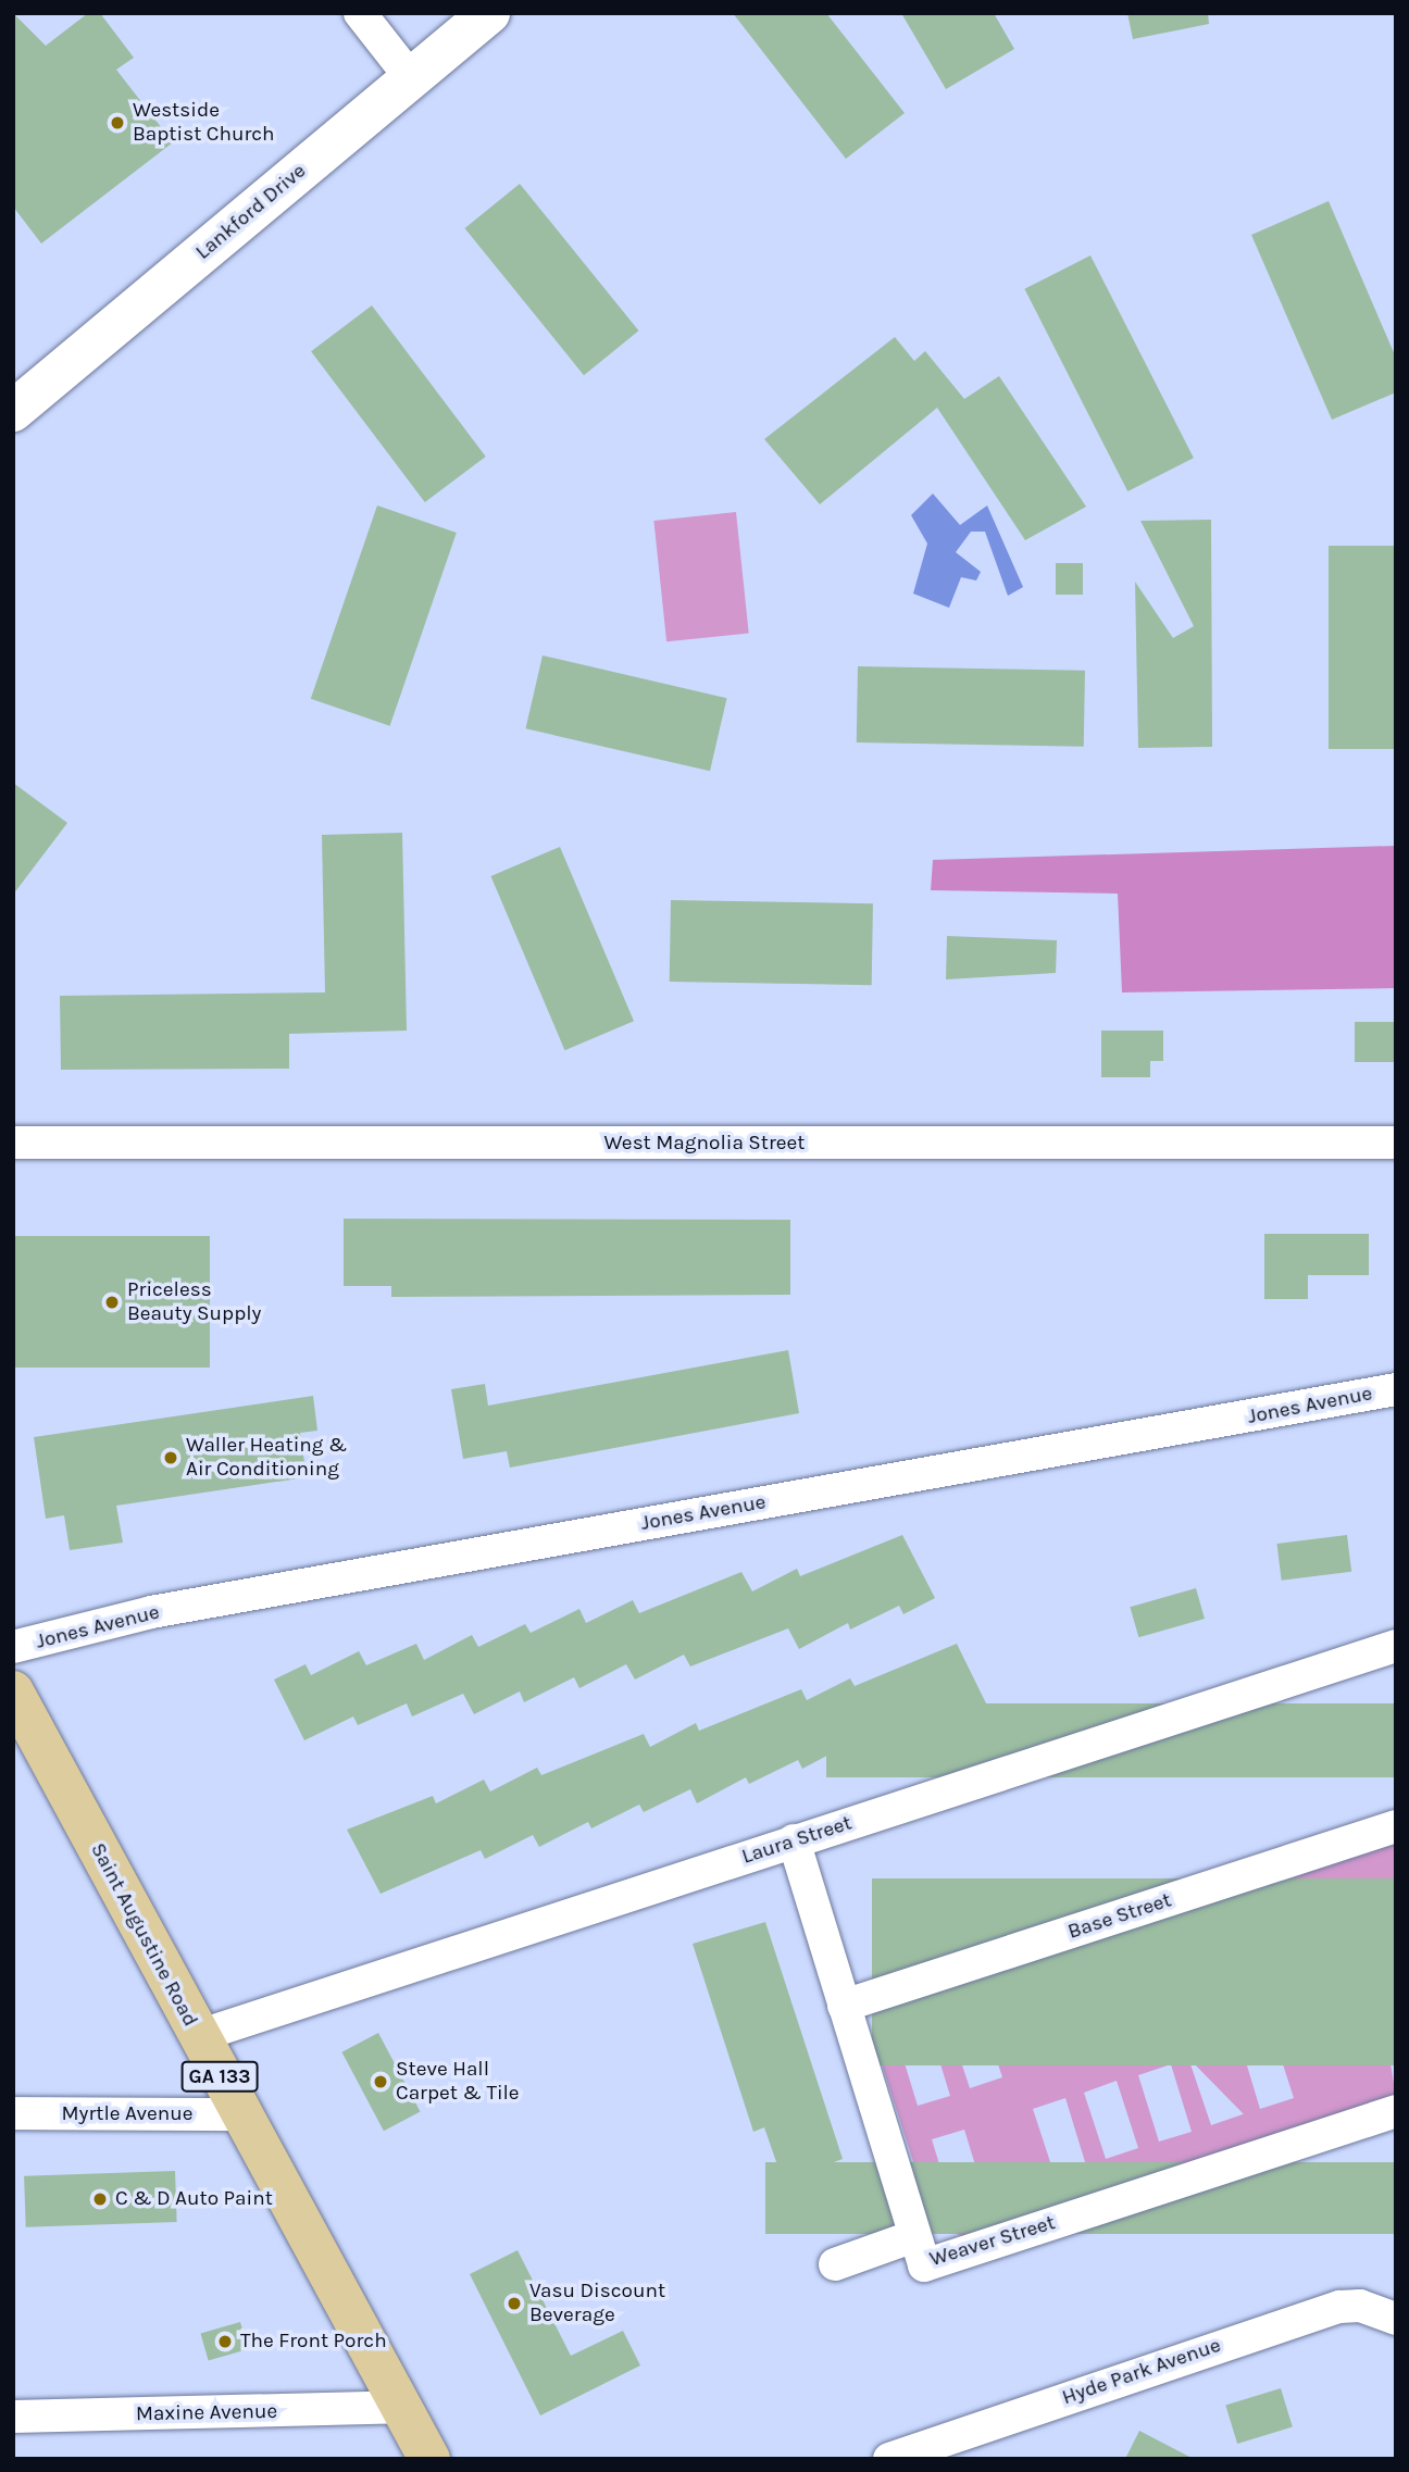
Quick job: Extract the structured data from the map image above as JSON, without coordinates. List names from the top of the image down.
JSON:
{
  "streets": {
    "main road": ["Lankford Drive", "Saint Augustine Road", "GA 133"],
    "street": [
      "West Magnolia Street",
      "Jones Avenue",
      "Laura Street",
      "Base Street",
      "Myrtle Avenue",
      "Weaver Street",
      "Hyde Park Avenue",
      "Maxine Avenue"
    ]
  },
  "crossings": [
    ["Laura Street", "Saint Augustine Road"],
    ["Laura Street", "Weaver Street"],
    ["Base Street", "Weaver Street"],
    ["Saint Augustine Road", "Myrtle Avenue"],
    ["Saint Augustine Road", "Maxine Avenue"]
  ],
  "places": [
    "Westside Baptist Church",
    "Priceless Beauty Supply",
    "Waller Heating & Air Conditioning",
    "Steve Hall Carpet & Tile",
    "C & D Auto Paint",
    "Vasu Discount Beverage",
    "The Front Porch"
  ]
}
